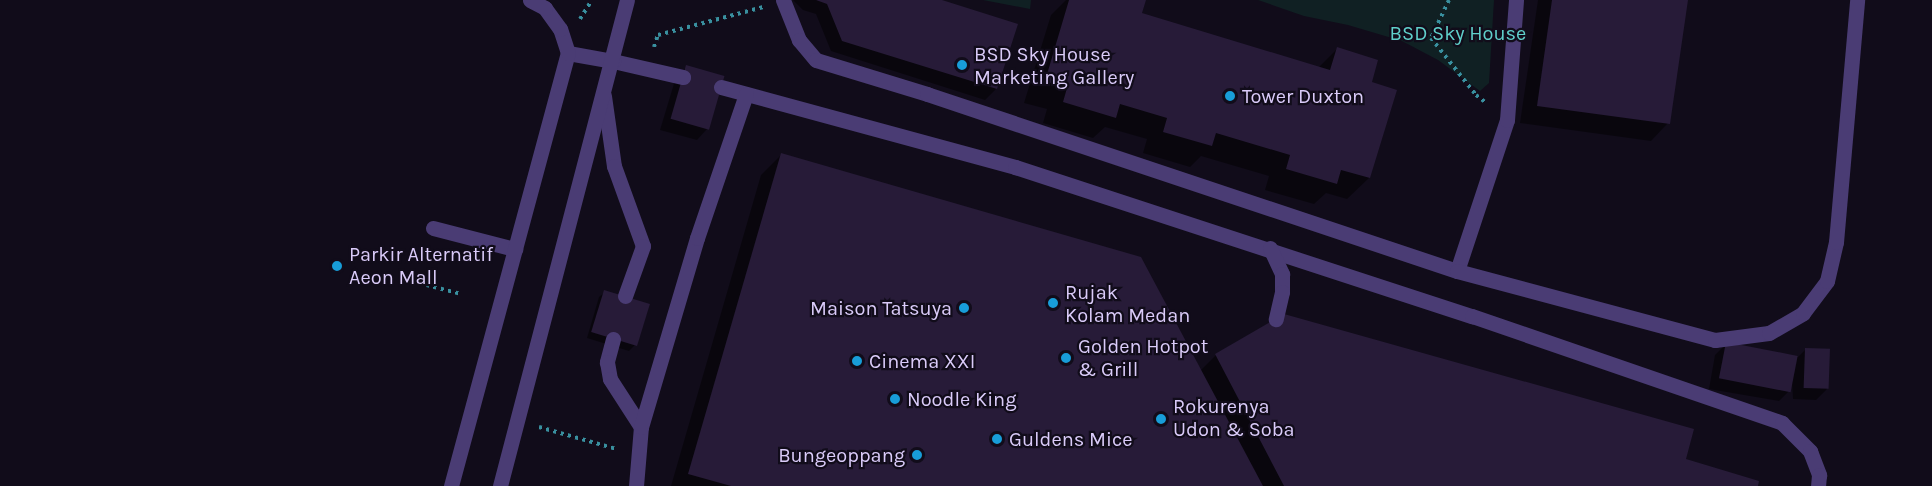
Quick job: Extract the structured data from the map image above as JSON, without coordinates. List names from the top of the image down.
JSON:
{
  "parks": ["BSD Sky House"],
  "places": [
    "BSD Sky House Marketing Gallery",
    "Tower Duxton",
    "Parkir Alternatif Aeon Mall",
    "Rujak Kolam Medan",
    "Maison Tatsuya",
    "Golden Hotpot & Grill",
    "Cinema XXI",
    "Noodle King",
    "Rokurenya Udon & Soba",
    "Guldens Mice",
    "Bungeoppang"
  ]
}
